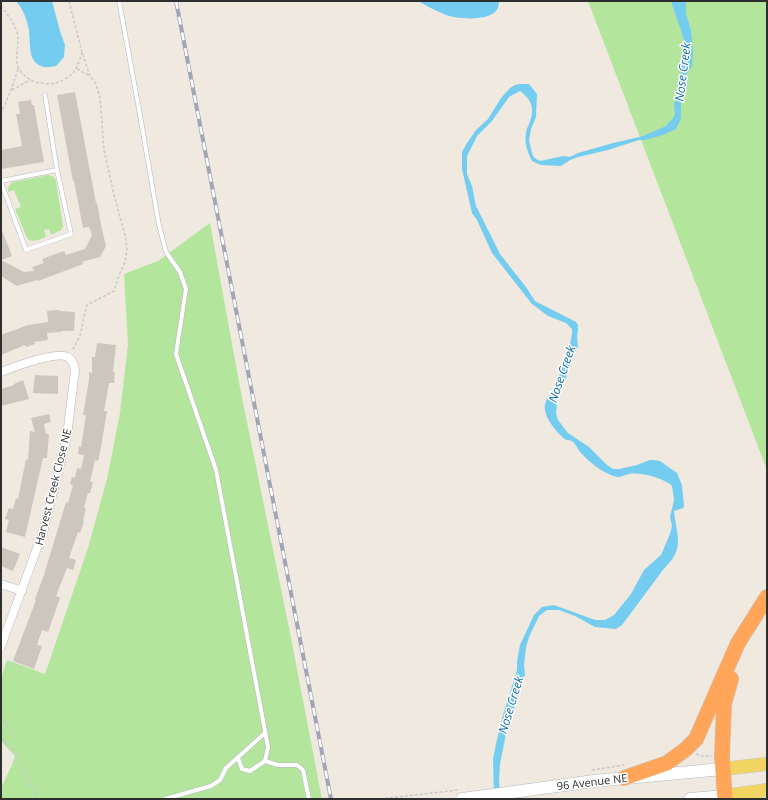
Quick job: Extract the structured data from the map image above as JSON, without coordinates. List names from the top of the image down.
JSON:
{
  "streets": {
    "main road": ["96 Avenue NE"],
    "street": ["Harvest Creek Close NE"]
  },
  "water": ["Nose Creek"]
}
